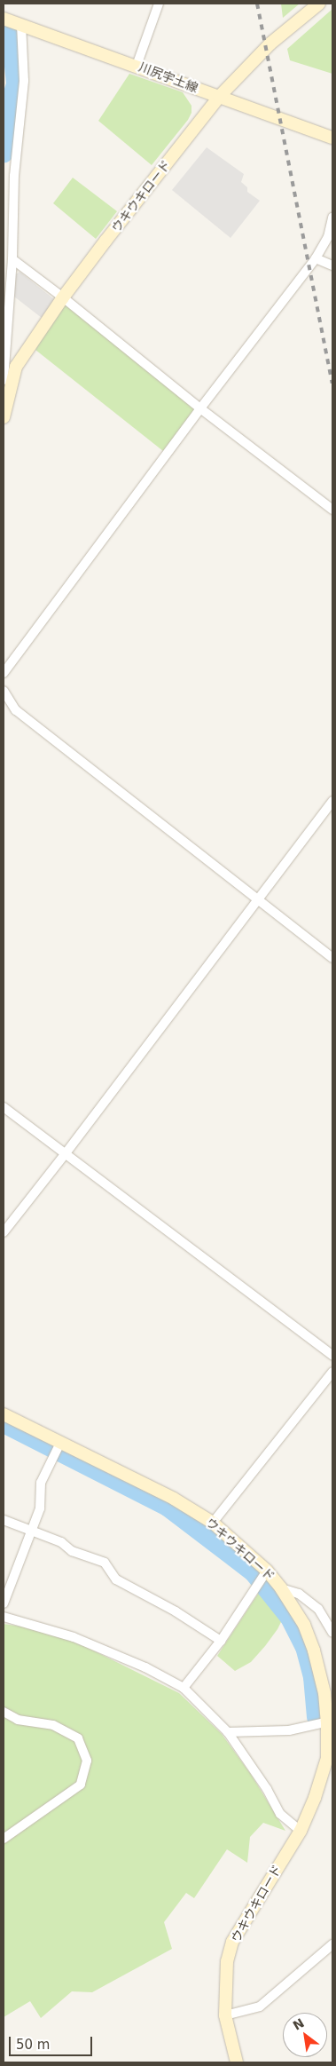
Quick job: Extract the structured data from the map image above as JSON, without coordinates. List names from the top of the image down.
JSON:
{
  "streets": {
    "street": ["川尻宇土線", "ウキウキロード"]
  },
  "crossings": [
    ["川尻宇土線", "ウキウキロード"]
  ],
  "scale_bar": "50 m",
  "north": "top left"
}
